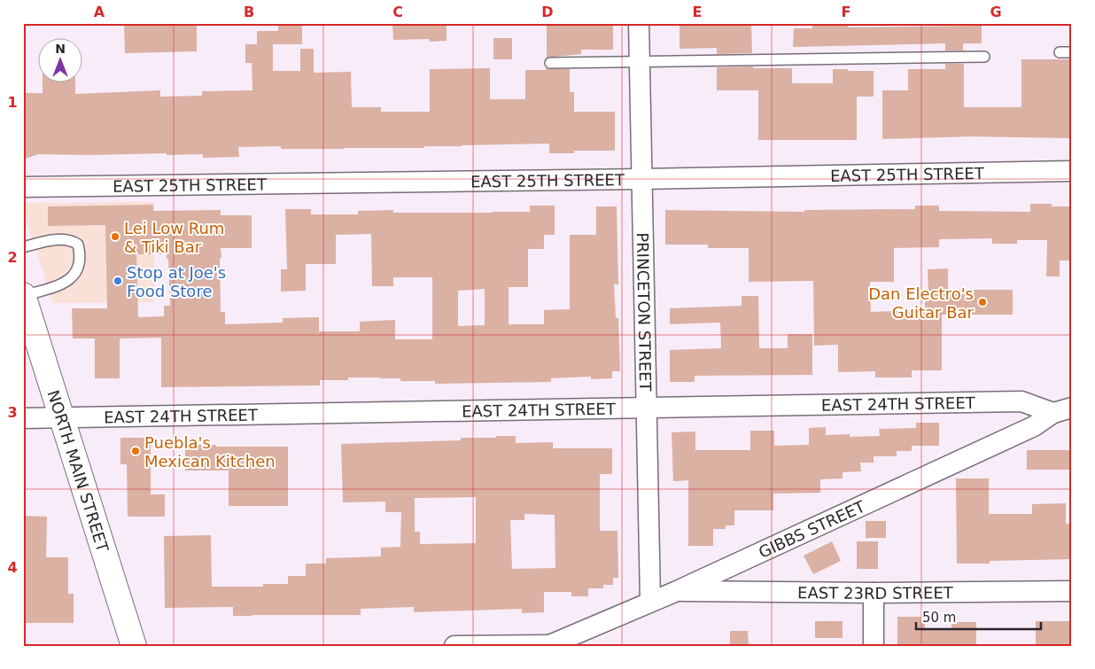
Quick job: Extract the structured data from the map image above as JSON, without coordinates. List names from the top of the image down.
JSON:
{
  "streets": {
    "main road": ["NORTH MAIN STREET"],
    "street": [
      "EAST 25TH STREET",
      "PRINCETON STREET",
      "EAST 24TH STREET",
      "GIBBS STREET",
      "EAST 23RD STREET"
    ]
  },
  "crossings": [
    ["EAST 25TH STREET", "PRINCETON STREET"],
    ["PRINCETON STREET", "EAST 24TH STREET"],
    ["PRINCETON STREET", "GIBBS STREET"],
    ["EAST 24TH STREET", "NORTH MAIN STREET"],
    ["EAST 24TH STREET", "GIBBS STREET"],
    ["GIBBS STREET", "EAST 23RD STREET"]
  ],
  "places": [
    "Lei Low Rum & Tiki Bar",
    "Stop at Joe's Food Store",
    "Dan Electro's Guitar Bar",
    "Puebla's Mexican Kitchen"
  ],
  "scale_bar": "50 m",
  "north": "top",
  "grid": {
    "columns": [
      "A",
      "B",
      "C",
      "D",
      "E",
      "F",
      "G"
    ],
    "rows": [
      "1",
      "2",
      "3",
      "4"
    ]
  }
}
